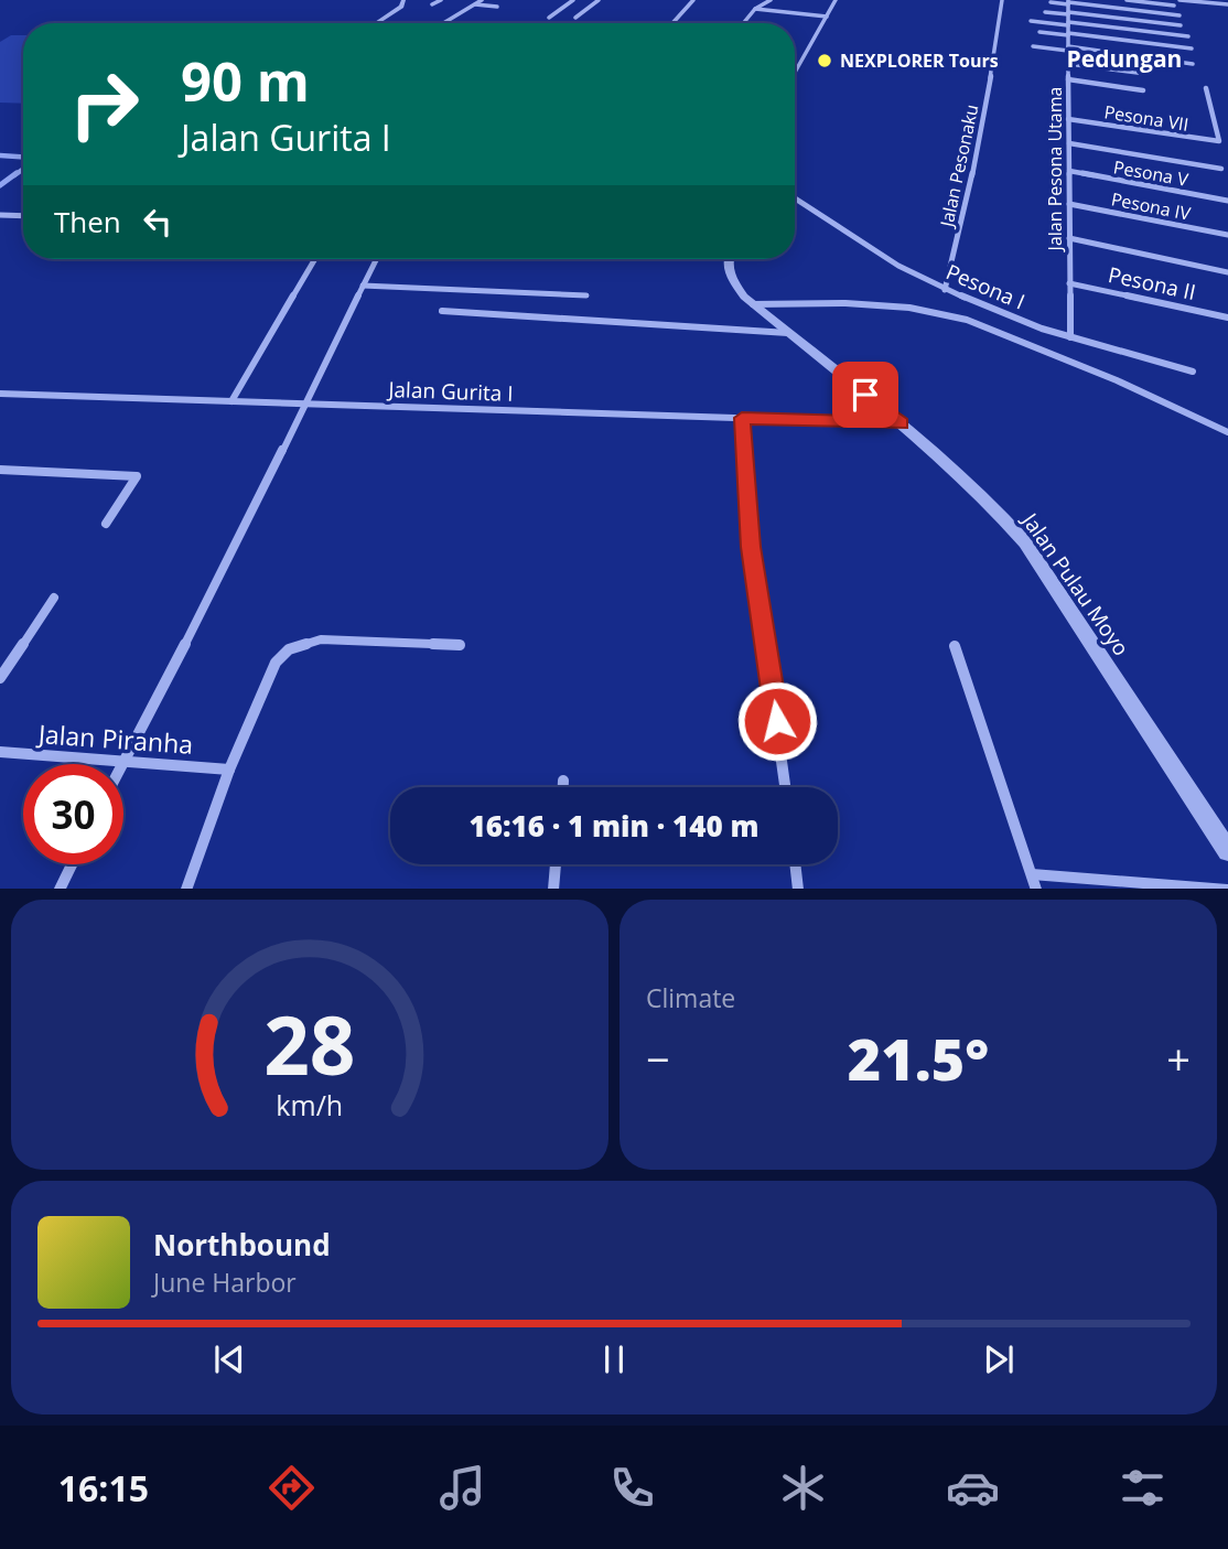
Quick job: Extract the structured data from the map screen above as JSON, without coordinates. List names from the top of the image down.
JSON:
{
  "streets": {
    "street": [
      "Pesona VII",
      "Jalan Pesonaku",
      "Jalan Pesona Utama",
      "Pesona V",
      "Pesona IV",
      "Pesona II",
      "Pesona I",
      "Jalan Gurita I",
      "Jalan Pulau Moyo",
      "Jalan Piranha"
    ]
  },
  "crossings": [
    ["Pesona VII", "Jalan Pesona Utama"],
    ["Jalan Pesonaku", "Pesona I"],
    ["Jalan Pesona Utama", "Pesona V"],
    ["Jalan Pesona Utama", "Pesona IV"],
    ["Jalan Pesona Utama", "Pesona II"],
    ["Jalan Pesona Utama", "Pesona I"],
    ["Jalan Gurita I", "Jalan Pulau Moyo"]
  ],
  "districts": ["Pedungan"],
  "places": ["NEXPLORER Tours"],
  "page": {
    "turn": ["90 m", "Jalan Gurita I"],
    "then": "Then",
    "limit": "30",
    "trip": "16:16 · 1 min · 140 m",
    "tile": "Climate",
    "heat": ["−", "21.5°", "+"],
    "song": ["Northbound", "June Harbor"],
    "tabs": "16:15",
    "gauge": ["28", "km/h"]
  }
}
